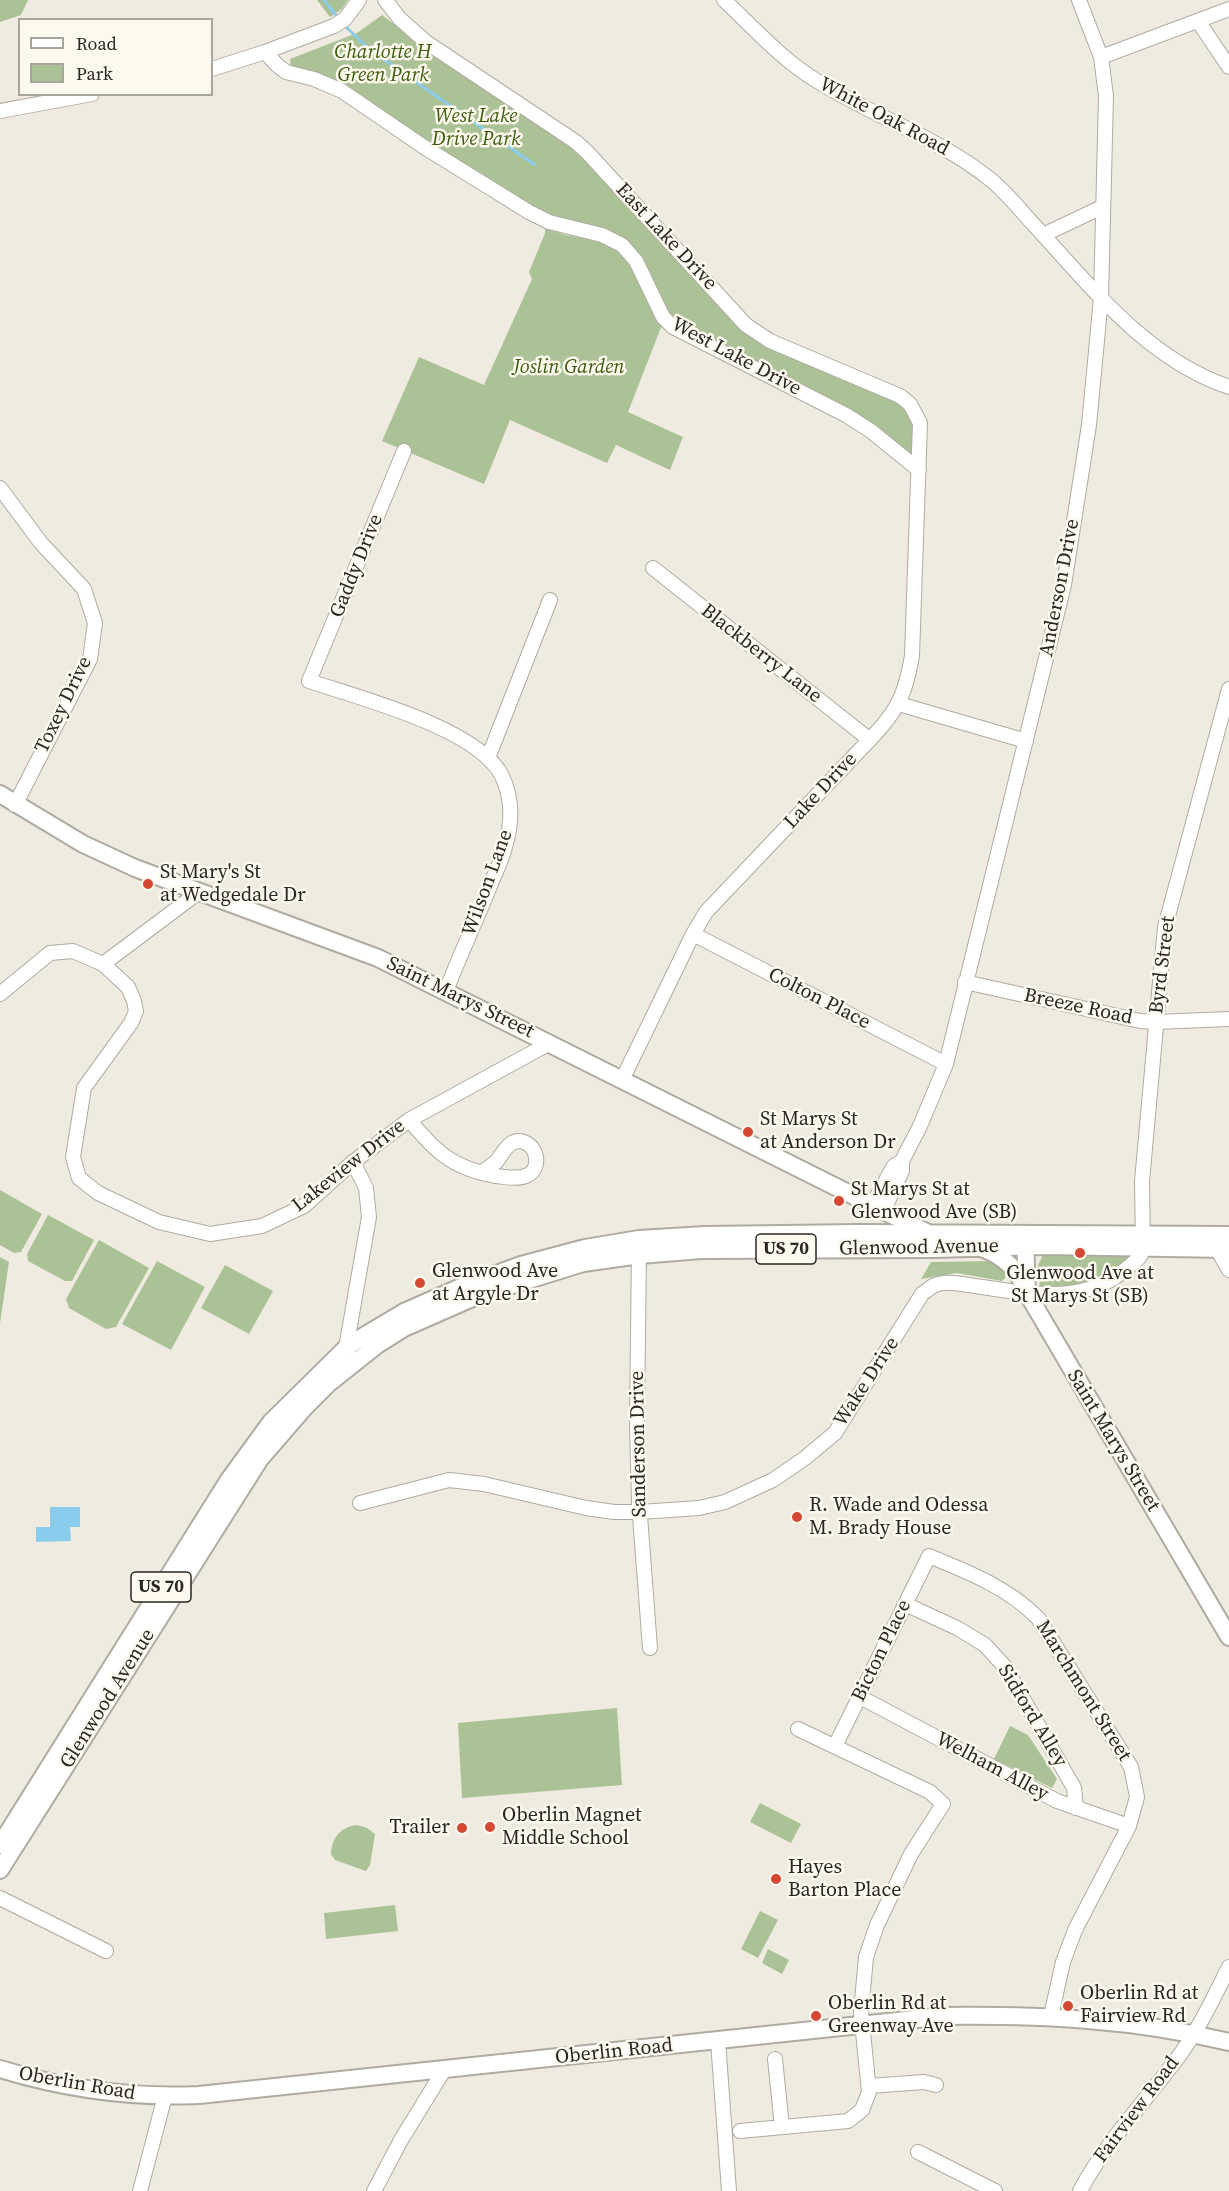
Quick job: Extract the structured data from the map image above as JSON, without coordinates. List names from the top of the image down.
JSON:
{
  "streets": {
    "main road": [
      "Saint Marys Street",
      "Glenwood Avenue",
      "US 70",
      "Oberlin Road"
    ],
    "street": [
      "White Oak Road",
      "East Lake Drive",
      "West Lake Drive",
      "Gaddy Drive",
      "Anderson Drive",
      "Blackberry Lane",
      "Toxey Drive",
      "Lake Drive",
      "Wilson Lane",
      "Byrd Street",
      "Colton Place",
      "Breeze Road",
      "Lakeview Drive",
      "Wake Drive",
      "Sanderson Drive",
      "Bicton Place",
      "Marchmont Street",
      "Sidford Alley",
      "Welham Alley",
      "Fairview Road"
    ]
  },
  "crossings": [
    ["White Oak Road", "Anderson Drive"],
    ["East Lake Drive", "West Lake Drive"],
    ["East Lake Drive", "Lake Drive"],
    ["West Lake Drive", "Lake Drive"],
    ["Gaddy Drive", "Wilson Lane"],
    ["Anderson Drive", "Saint Marys Street"],
    ["Anderson Drive", "Colton Place"],
    ["Anderson Drive", "Breeze Road"],
    ["Blackberry Lane", "Lake Drive"],
    ["Toxey Drive", "Saint Marys Street"],
    ["Lake Drive", "Saint Marys Street"],
    ["Lake Drive", "Colton Place"],
    ["Wilson Lane", "Saint Marys Street"],
    ["Byrd Street", "Breeze Road"],
    ["Byrd Street", "Glenwood Avenue"],
    ["Byrd Street", "Wake Drive"],
    ["Saint Marys Street", "Lakeview Drive"],
    ["Saint Marys Street", "Glenwood Avenue"],
    ["Saint Marys Street", "Wake Drive"],
    ["Glenwood Avenue", "Wake Drive"],
    ["Glenwood Avenue", "Sanderson Drive"],
    ["Wake Drive", "Sanderson Drive"],
    ["Bicton Place", "Marchmont Street"],
    ["Bicton Place", "Sidford Alley"],
    ["Bicton Place", "Welham Alley"],
    ["Marchmont Street", "Welham Alley"],
    ["Marchmont Street", "Oberlin Road"],
    ["Sidford Alley", "Welham Alley"],
    ["Oberlin Road", "Fairview Road"]
  ],
  "parks": ["Charlotte H Green Park", "West Lake Drive Park", "Joslin Garden"],
  "places": [
    "St Mary's St at Wedgedale Dr",
    "St Marys St at Anderson Dr",
    "St Marys St at Glenwood Ave (SB)",
    "Glenwood Ave at St Marys St (SB)",
    "Glenwood Ave at Argyle Dr",
    "R. Wade and Odessa M. Brady House",
    "Oberlin Magnet Middle School",
    "Trailer",
    "Hayes Barton Place",
    "Oberlin Rd at Fairview Rd",
    "Oberlin Rd at Greenway Ave"
  ],
  "legend": ["Road", "Park"]
}
